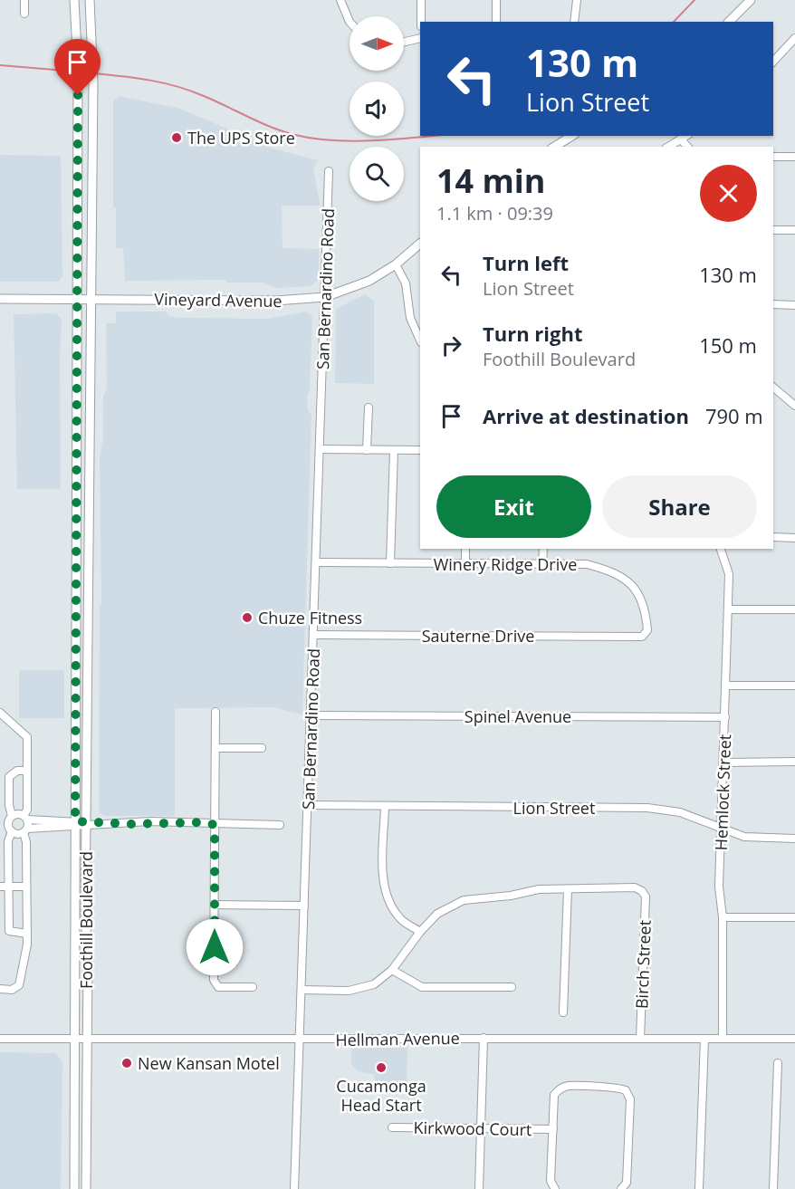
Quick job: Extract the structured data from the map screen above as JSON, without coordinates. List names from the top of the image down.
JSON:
{
  "streets": {
    "main road": ["Vineyard Avenue", "Foothill Boulevard"],
    "street": [
      "San Bernardino Road",
      "Winery Ridge Drive",
      "Sauterne Drive",
      "Spinel Avenue",
      "Hemlock Street",
      "Lion Street",
      "Birch Street",
      "Hellman Avenue",
      "Kirkwood Court"
    ]
  },
  "crossings": [
    ["San Bernardino Road", "Vineyard Avenue"],
    ["San Bernardino Road", "Winery Ridge Drive"],
    ["San Bernardino Road", "Sauterne Drive"],
    ["San Bernardino Road", "Spinel Avenue"],
    ["San Bernardino Road", "Lion Street"],
    ["San Bernardino Road", "Hellman Avenue"],
    ["Vineyard Avenue", "Foothill Boulevard"],
    ["Winery Ridge Drive", "Sauterne Drive"],
    ["Spinel Avenue", "Hemlock Street"],
    ["Hemlock Street", "Lion Street"],
    ["Hemlock Street", "Hellman Avenue"],
    ["Foothill Boulevard", "Hellman Avenue"],
    ["Birch Street", "Hellman Avenue"]
  ],
  "places": [
    "The UPS Store",
    "Chuze Fitness",
    "New Kansan Motel",
    "Cucamonga Head Start"
  ],
  "north": "right",
  "page": {
    "turn": ["130 m", "Lion Street"],
    "heading": ["14 min", "1.1 km · 09:39"],
    "list": [
      {
        "name": "Turn left",
        "note": "Lion Street",
        "value": "130 m"
      },
      {
        "name": "Turn right",
        "note": "Foothill Boulevard",
        "value": "150 m"
      },
      {
        "name": "Arrive at destination",
        "value": "790 m"
      }
    ],
    "buttons": ["Exit", "Share"]
  }
}
